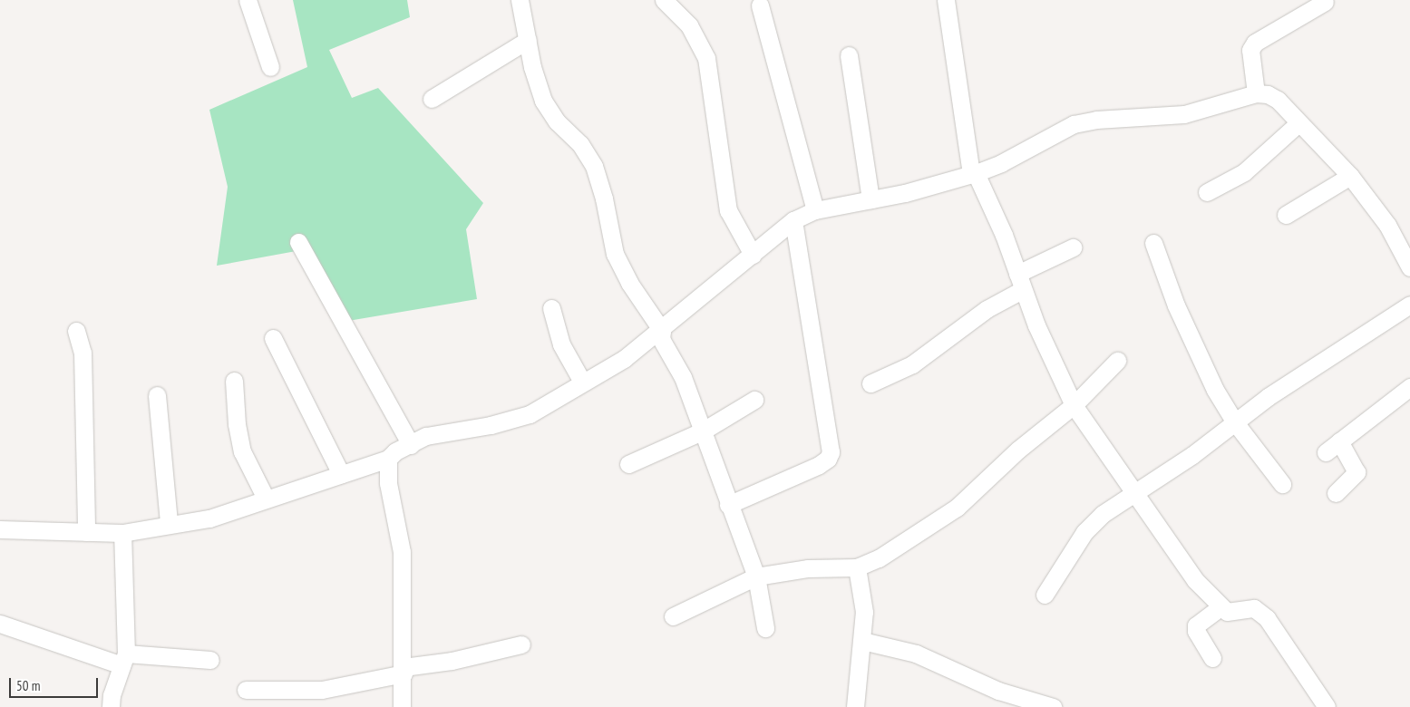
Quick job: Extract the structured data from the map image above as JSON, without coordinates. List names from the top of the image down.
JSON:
{
  "scale_bar": "50 m"
}
